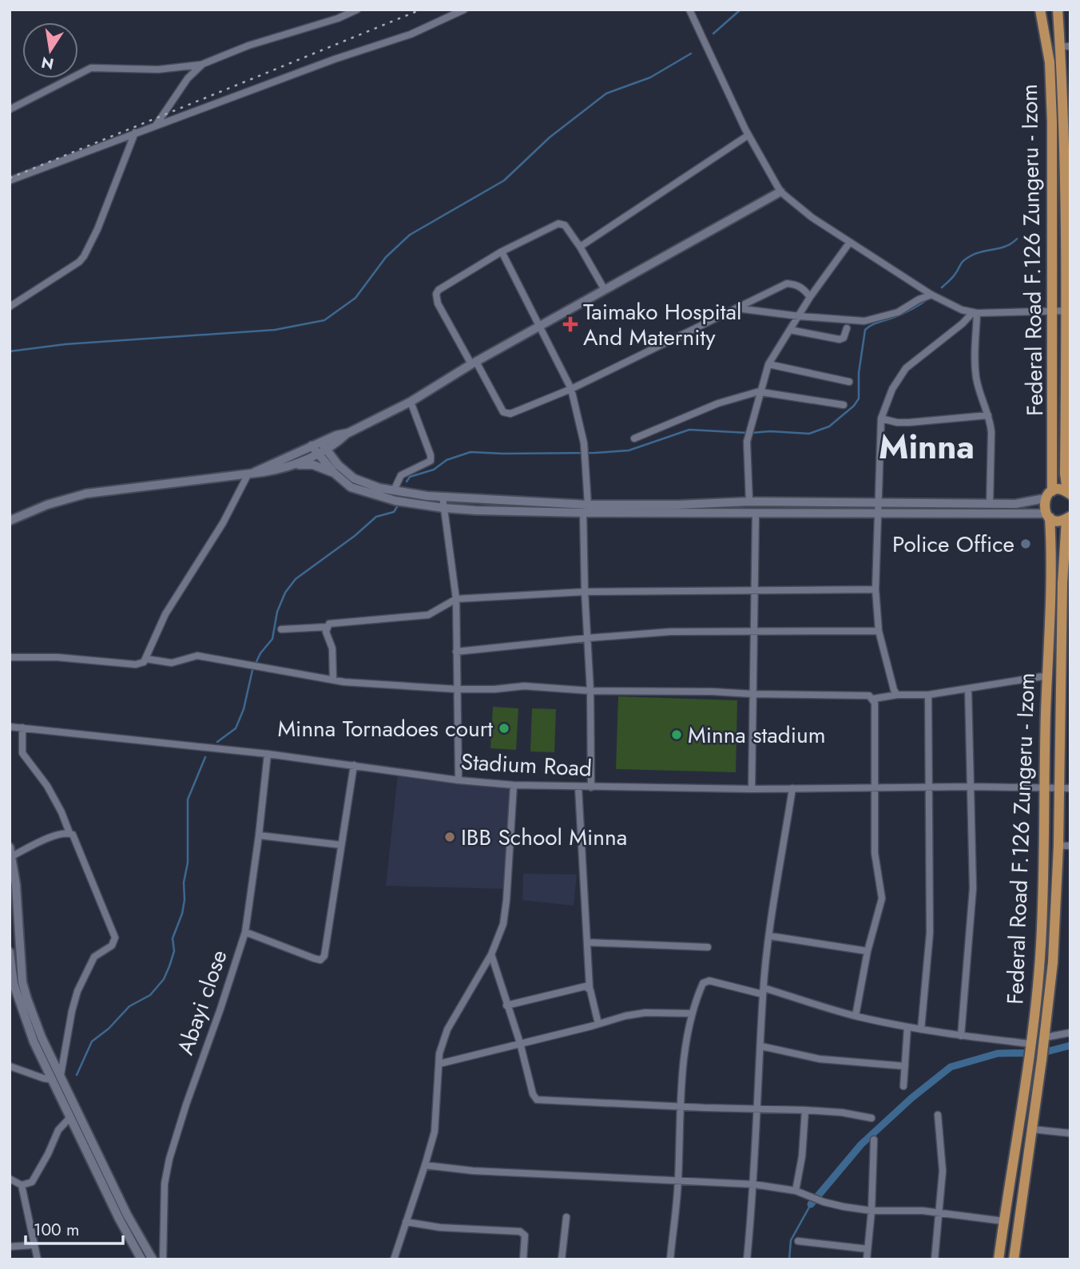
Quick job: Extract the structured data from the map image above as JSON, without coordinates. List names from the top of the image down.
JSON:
{
  "streets": {
    "main road": ["Federal Road F.126 Zungeru - Izom"],
    "street": ["Stadium Road", "Abayi close"]
  },
  "crossings": [
    ["Federal Road F.126 Zungeru - Izom", "Stadium Road"],
    ["Stadium Road", "Abayi close"]
  ],
  "districts": ["Minna"],
  "places": {
    "health": ["Taimako Hospital And Maternity"],
    "other": [
      "Police Office",
      "Minna Tornadoes court",
      "Minna stadium",
      "IBB School Minna"
    ]
  },
  "scale_bar": "100 m",
  "north": "bottom"
}
